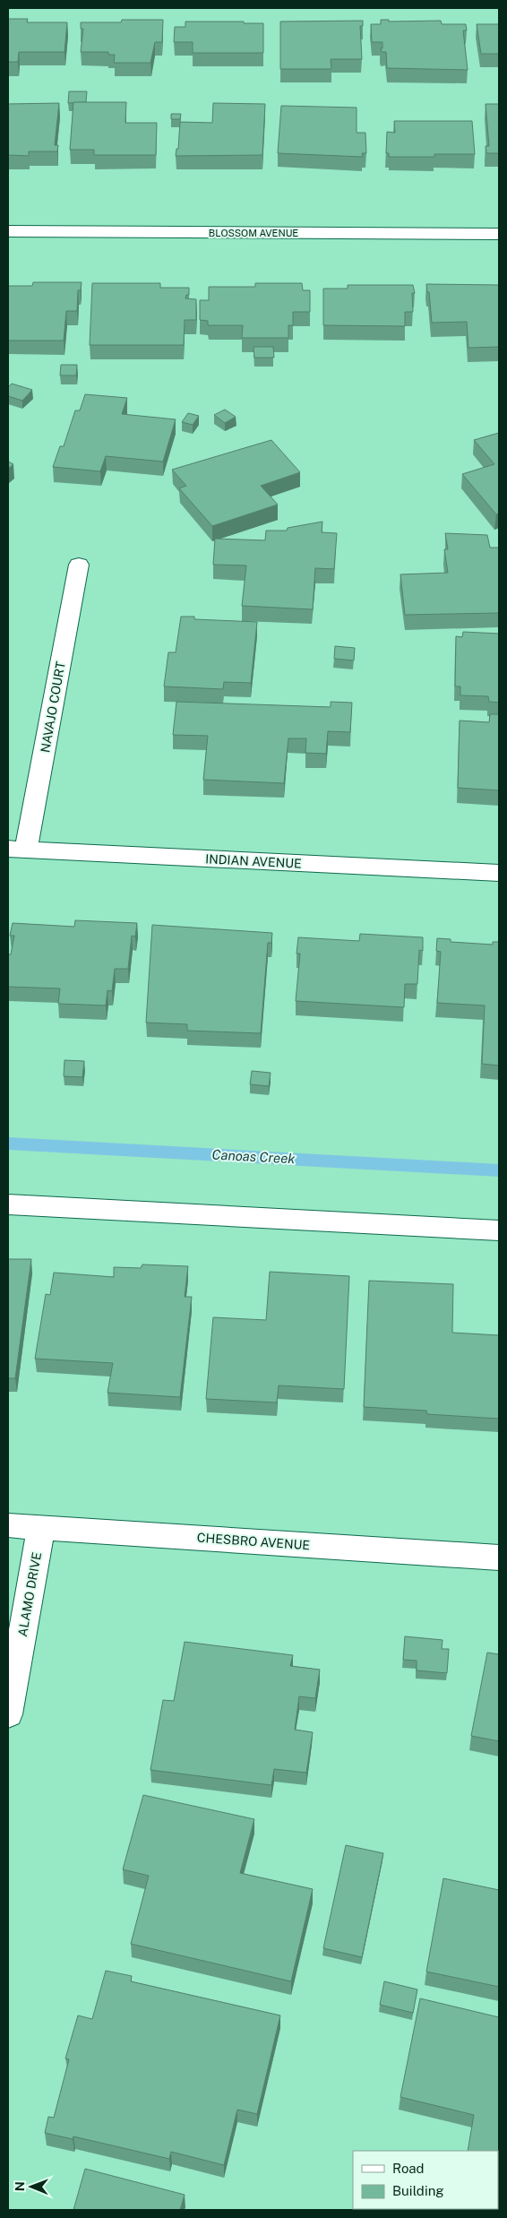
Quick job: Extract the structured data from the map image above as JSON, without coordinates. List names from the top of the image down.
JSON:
{
  "streets": {
    "street": [
      "BLOSSOM AVENUE",
      "NAVAJO COURT",
      "INDIAN AVENUE",
      "CHESBRO AVENUE",
      "ALAMO DRIVE"
    ]
  },
  "crossings": [
    ["NAVAJO COURT", "INDIAN AVENUE"],
    ["CHESBRO AVENUE", "ALAMO DRIVE"]
  ],
  "water": ["Canoas Creek"],
  "legend": ["Road", "Building"],
  "north": "left"
}
